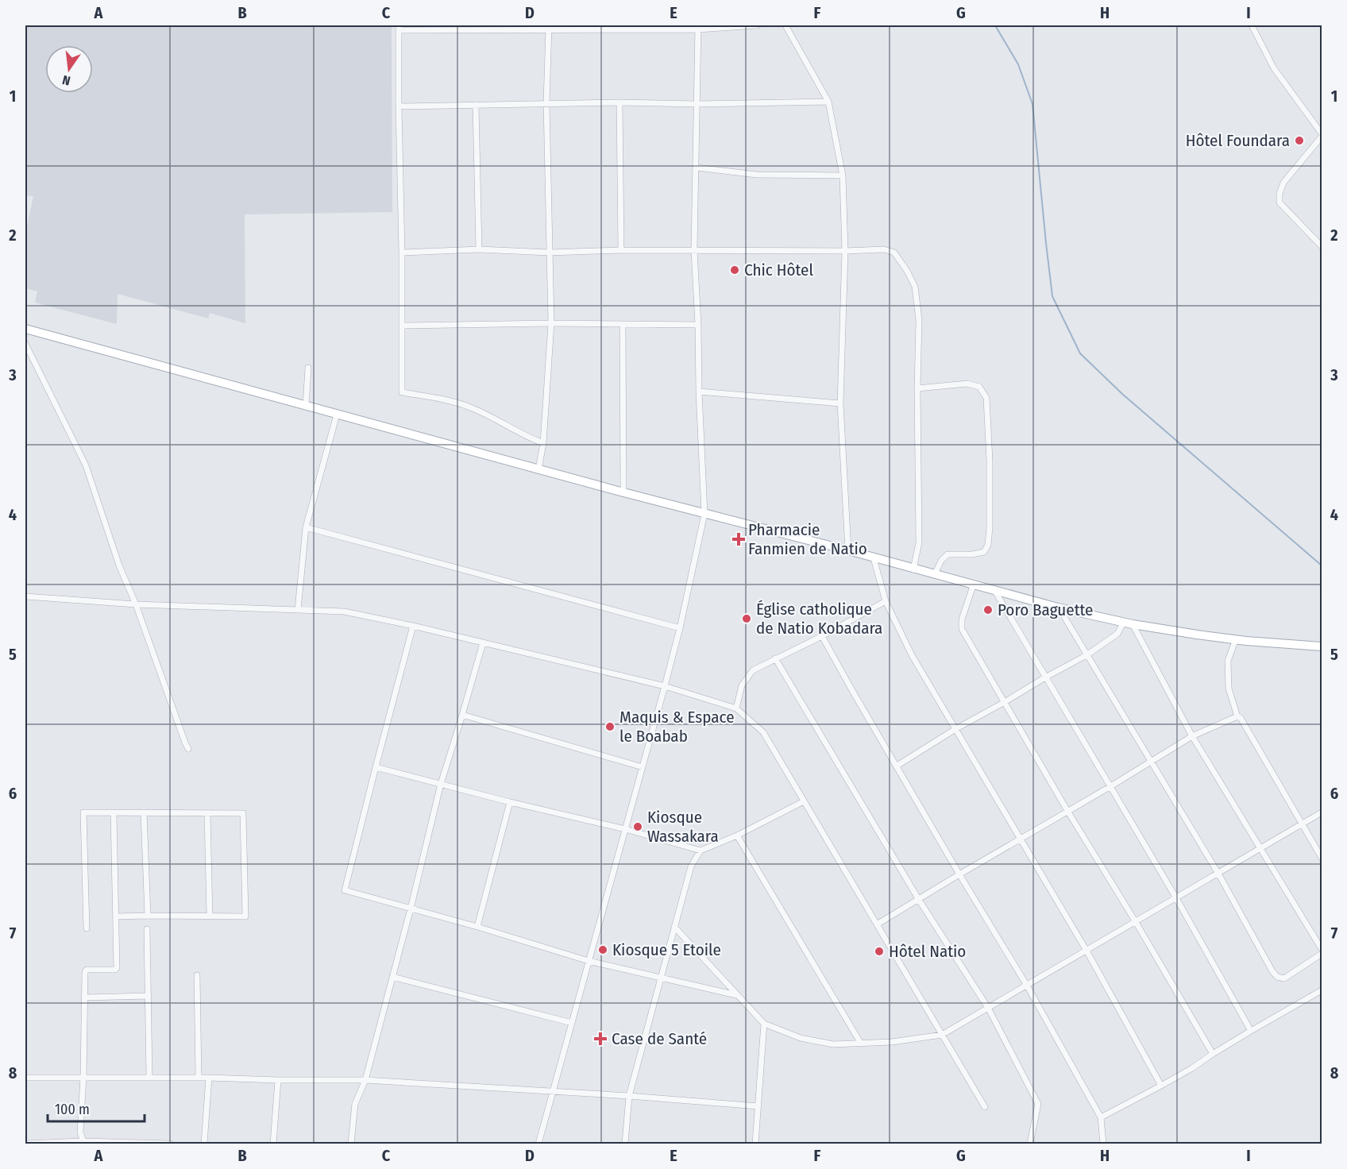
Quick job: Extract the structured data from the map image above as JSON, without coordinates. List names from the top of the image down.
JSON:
{
  "places": {
    "other": [
      "Hôtel Foundara",
      "Chic Hôtel",
      "Poro Baguette",
      "Église catholique de Natio Kobadara",
      "Maquis & Espace le Boabab",
      "Kiosque Wassakara",
      "Kiosque 5 Etoile",
      "Hôtel Natio"
    ],
    "health": ["Pharmacie Fanmien de Natio", "Case de Santé"]
  },
  "scale_bar": "100 m",
  "north": "bottom",
  "grid": {
    "columns": [
      "A",
      "B",
      "C",
      "D",
      "E",
      "F",
      "G",
      "H",
      "I"
    ],
    "rows": [
      "1",
      "2",
      "3",
      "4",
      "5",
      "6",
      "7",
      "8"
    ]
  }
}
